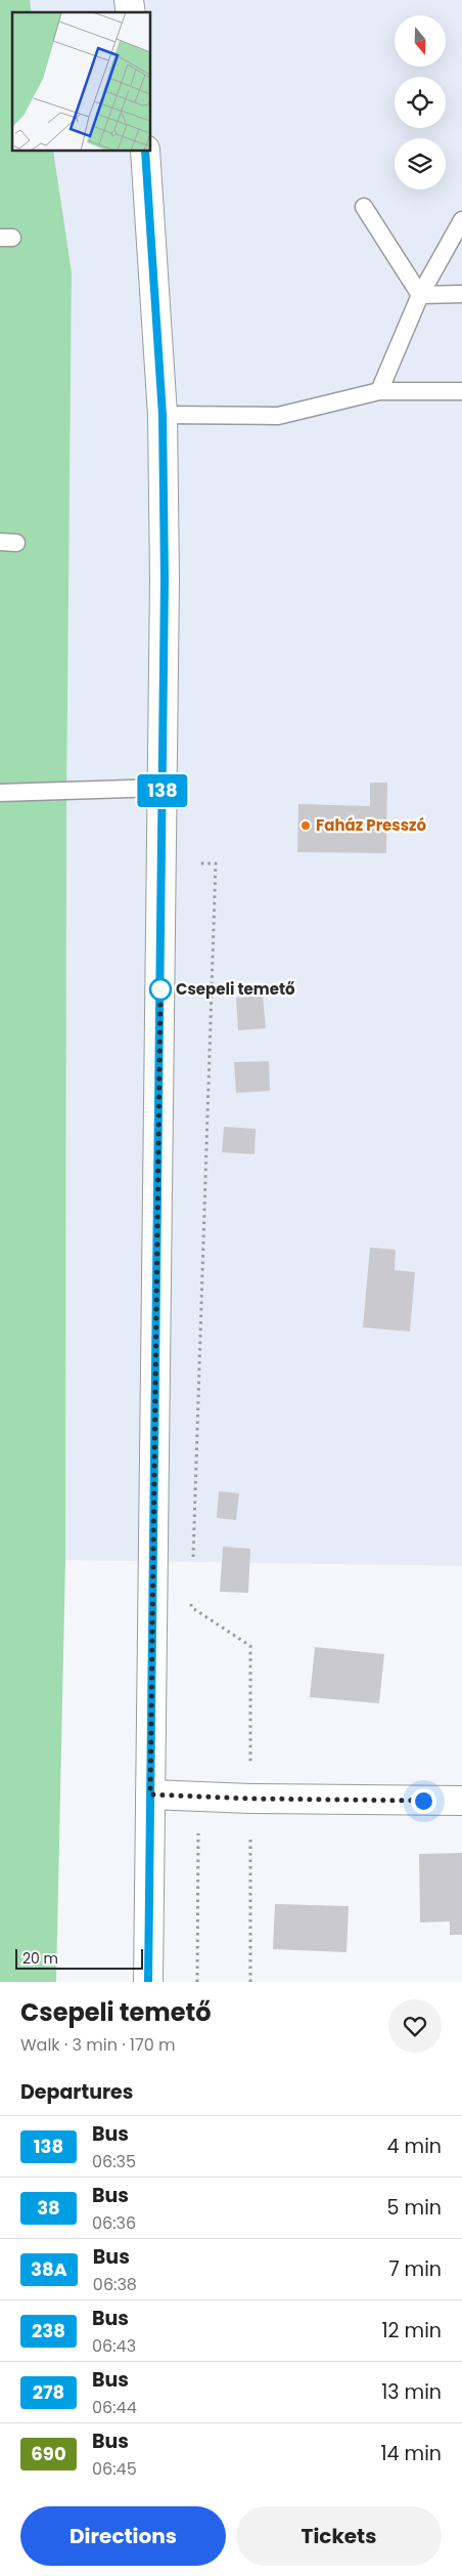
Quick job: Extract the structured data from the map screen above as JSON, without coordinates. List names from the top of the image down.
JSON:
{
  "places": ["Faház Presszó", "Csepeli temető"],
  "lines": ["bus line 138"],
  "scale_bar": "20 m",
  "north": "bottom",
  "page": {
    "on_map": "138",
    "scale": "20 m",
    "heading": [
      ["Csepeli temető", "Walk · 3 min · 170 m"],
      "Departures"
    ],
    "list": [
      {
        "mark": "138",
        "name": "Bus",
        "note": "06:35",
        "value": "4 min"
      },
      {
        "mark": "38",
        "name": "Bus",
        "note": "06:36",
        "value": "5 min"
      },
      {
        "mark": "38A",
        "name": "Bus",
        "note": "06:38",
        "value": "7 min"
      },
      {
        "mark": "238",
        "name": "Bus",
        "note": "06:43",
        "value": "12 min"
      },
      {
        "mark": "278",
        "name": "Bus",
        "note": "06:44",
        "value": "13 min"
      },
      {
        "mark": "690",
        "name": "Bus",
        "note": "06:45",
        "value": "14 min"
      }
    ],
    "buttons": ["Directions", "Tickets"]
  }
}
